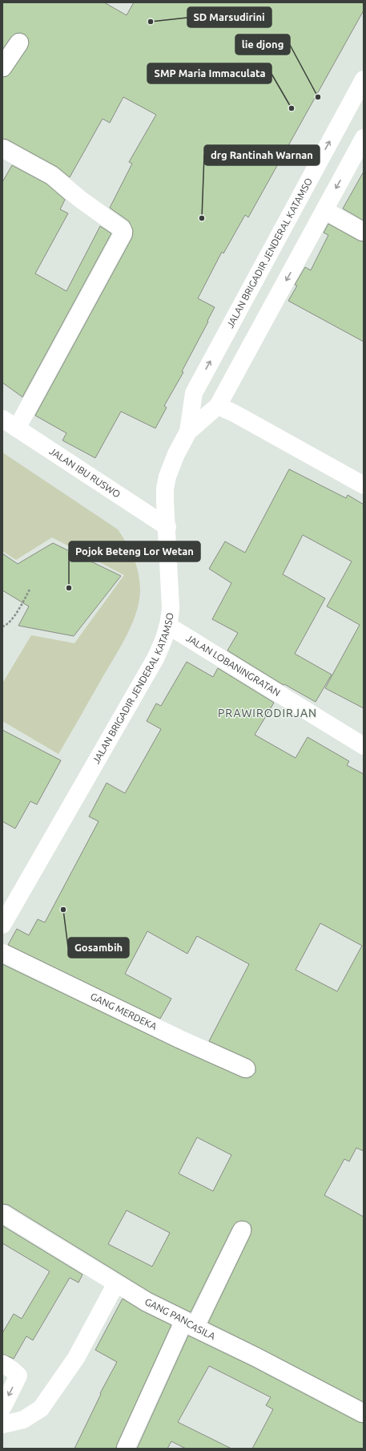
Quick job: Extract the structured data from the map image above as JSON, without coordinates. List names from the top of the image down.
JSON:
{
  "streets": {
    "street": [
      "JALAN BRIGADIR JENDERAL KATAMSO",
      "JALAN IBU RUSWO",
      "JALAN LOBANINGRATAN",
      "GANG MERDEKA",
      "GANG PANCASILA"
    ]
  },
  "crossings": [
    ["JALAN BRIGADIR JENDERAL KATAMSO", "JALAN IBU RUSWO"],
    ["JALAN BRIGADIR JENDERAL KATAMSO", "JALAN LOBANINGRATAN"]
  ],
  "districts": ["PRAWIRODIRJAN"],
  "places": [
    "SD Marsudirini",
    "lie djong",
    "SMP Maria Immaculata",
    "drg Rantinah Warnan",
    "Pojok Beteng Lor Wetan",
    "Gosambih"
  ]
}
